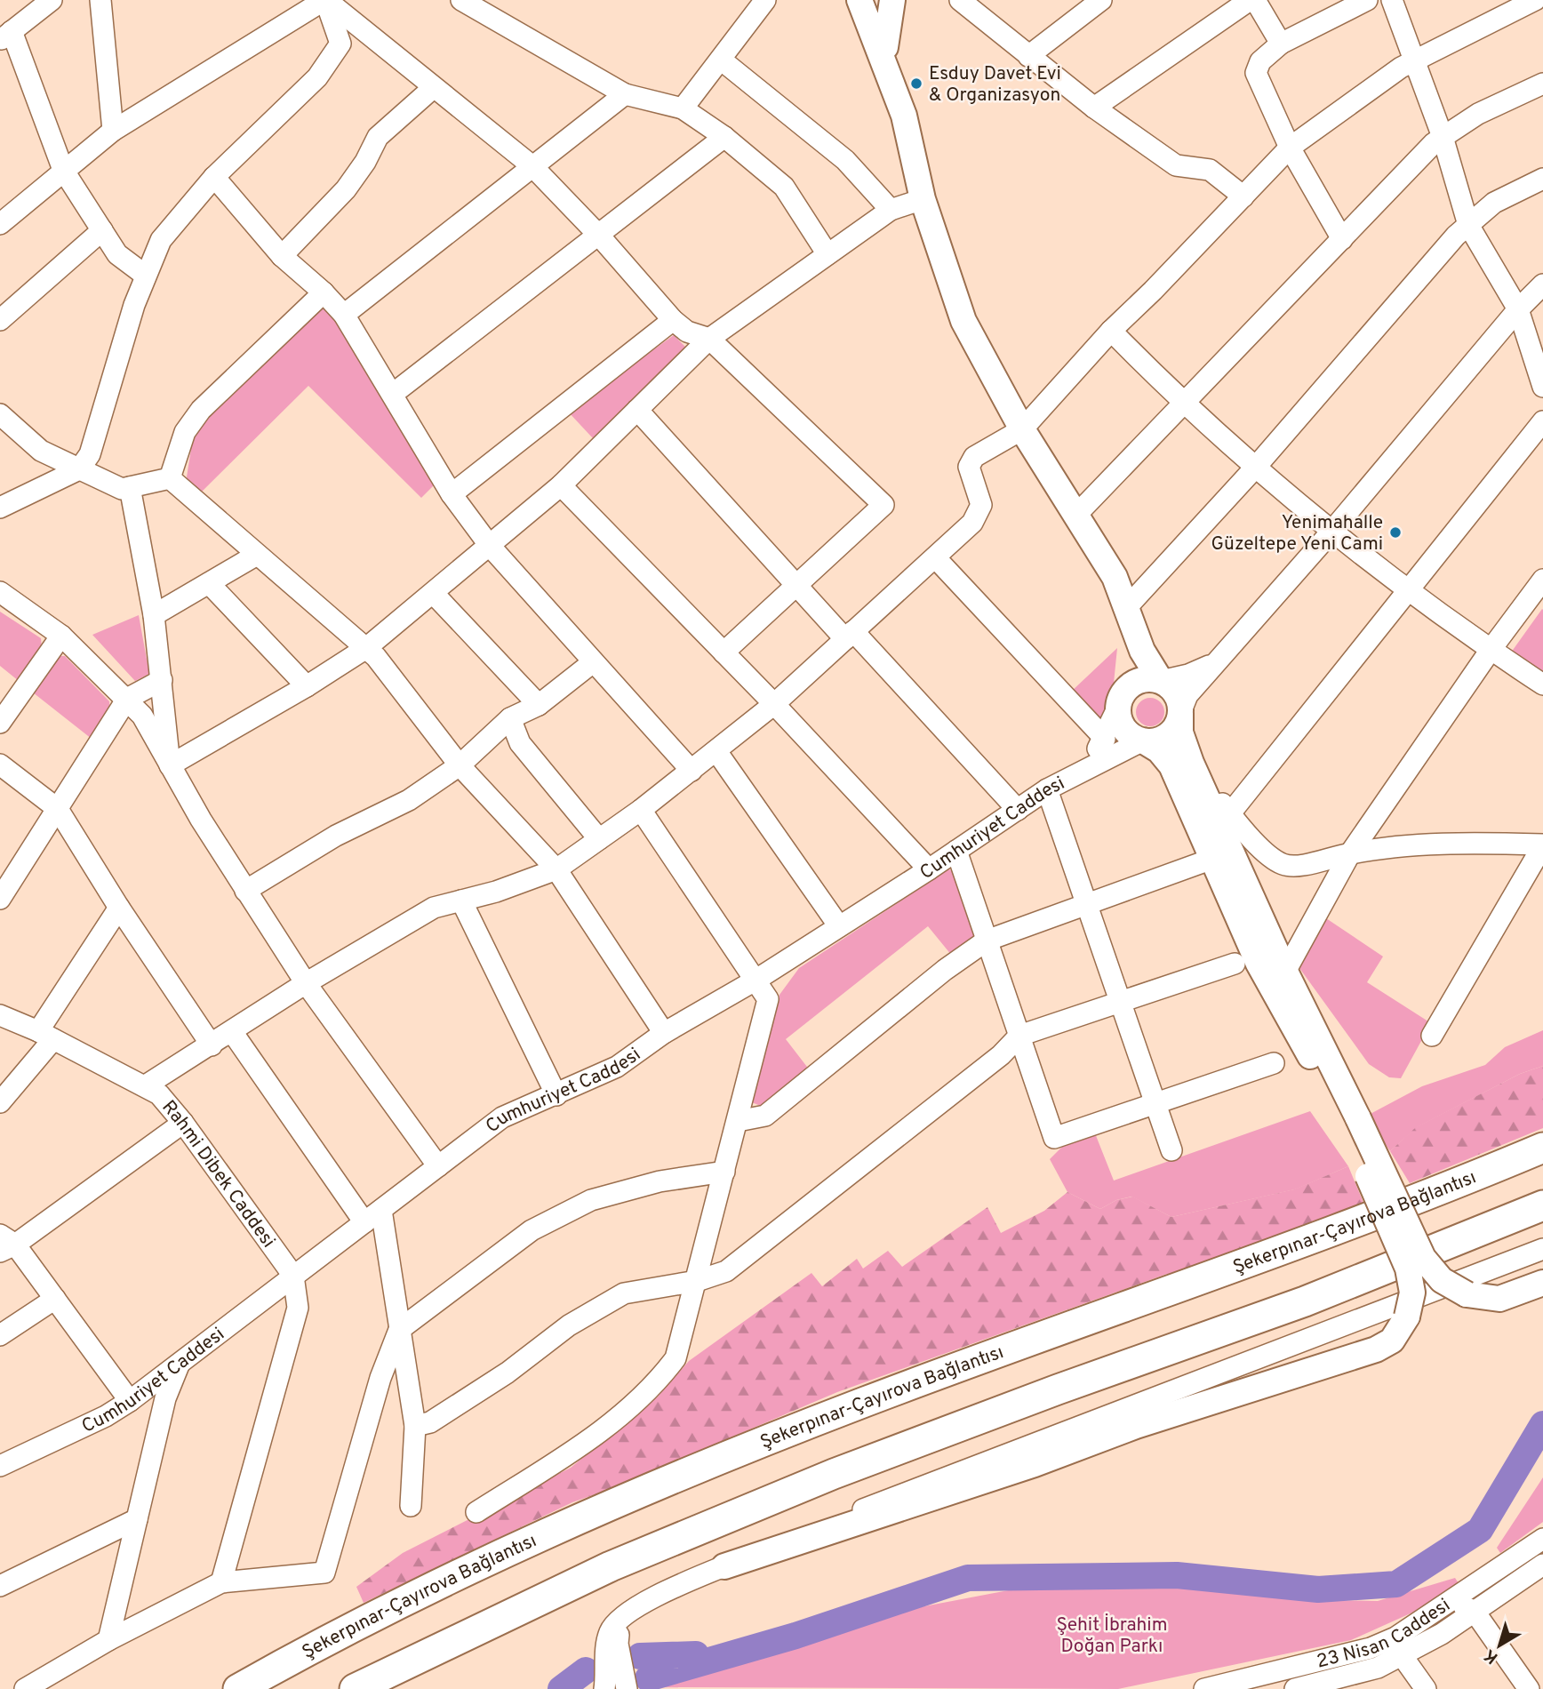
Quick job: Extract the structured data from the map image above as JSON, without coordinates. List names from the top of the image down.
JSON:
{
  "streets": {
    "highway": ["Şekerpınar-Çayırova Bağlantısı"],
    "street": ["Cumhuriyet Caddesi", "Rahmi Dibek Caddesi", "23 Nisan Caddesi"]
  },
  "crossings": [
    ["Cumhuriyet Caddesi", "Rahmi Dibek Caddesi"]
  ],
  "parks": ["Şehit İbrahim Doğan Parkı"],
  "places": ["Esduy Davet Evi & Organizasyon", "Yenimahalle Güzeltepe Yeni Cami"],
  "north": "bottom left"
}
